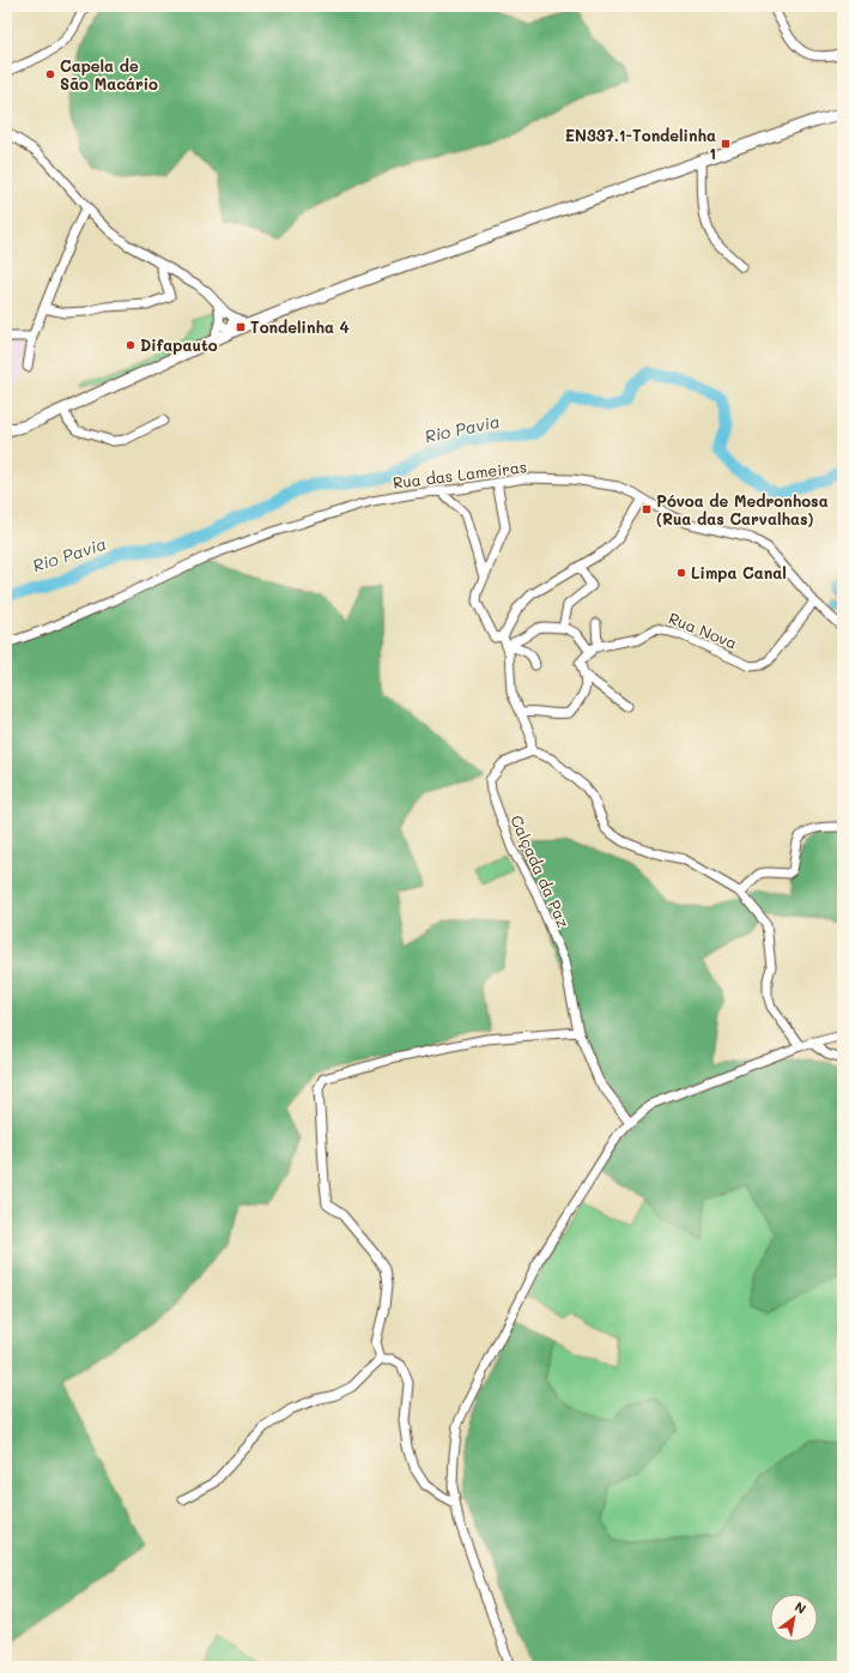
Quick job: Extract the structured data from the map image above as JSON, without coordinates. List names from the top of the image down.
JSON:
{
  "streets": {
    "street": ["Rua das Lameiras", "Rua Nova", "Calçada da Paz"]
  },
  "crossings": [
    ["Rua das Lameiras", "Rua Nova"]
  ],
  "water": ["Rio Pavia"],
  "places": {
    "other": ["Capela de São Macário", "Difapauto", "Limpa Canal"],
    "transit": ["EN337.1-Tondelinha 1", "Tondelinha 4", "Póvoa de Medronhosa (Rua das Carvalhas)"]
  },
  "north": "top right"
}
